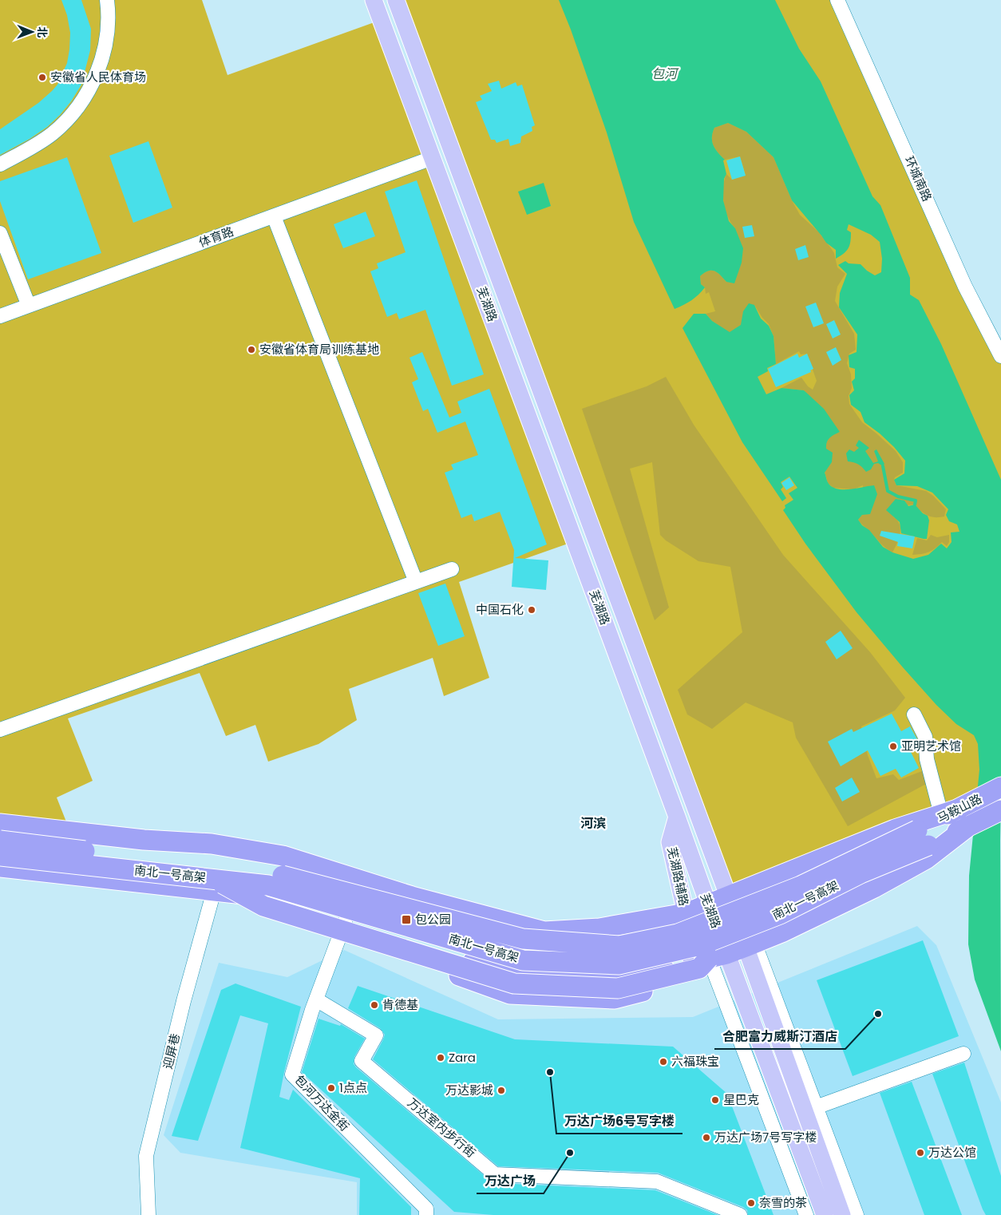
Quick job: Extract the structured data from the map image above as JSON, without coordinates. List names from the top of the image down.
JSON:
{
  "streets": {
    "highway": ["马鞍山路", "南北一号高架"],
    "main road": ["芜湖路", "芜湖路辅路"],
    "street": [
      "环城南路",
      "体育路",
      "迎屏巷",
      "包河万达金街",
      "万达室内步行街"
    ]
  },
  "crossings": [
    ["体育路", "芜湖路"],
    ["芜湖路", "芜湖路辅路"],
    ["马鞍山路", "南北一号高架"],
    ["南北一号高架", "迎屏巷"],
    ["包河万达金街", "万达室内步行街"]
  ],
  "districts": ["河滨"],
  "water": ["包河"],
  "places": {
    "other": [
      "安徽省人民体育场",
      "安徽省体育局训练基地",
      "中国石化",
      "亚明艺术馆",
      "肯德基",
      "合肥富力威斯汀酒店",
      "Zara",
      "六福珠宝",
      "万达广场6号写字楼",
      "1点点",
      "万达影城",
      "星巴克",
      "万达广场7号写字楼",
      "万达广场",
      "万达公馆",
      "奈雪的茶"
    ],
    "transit": ["包公园"]
  },
  "north": "right"
}
